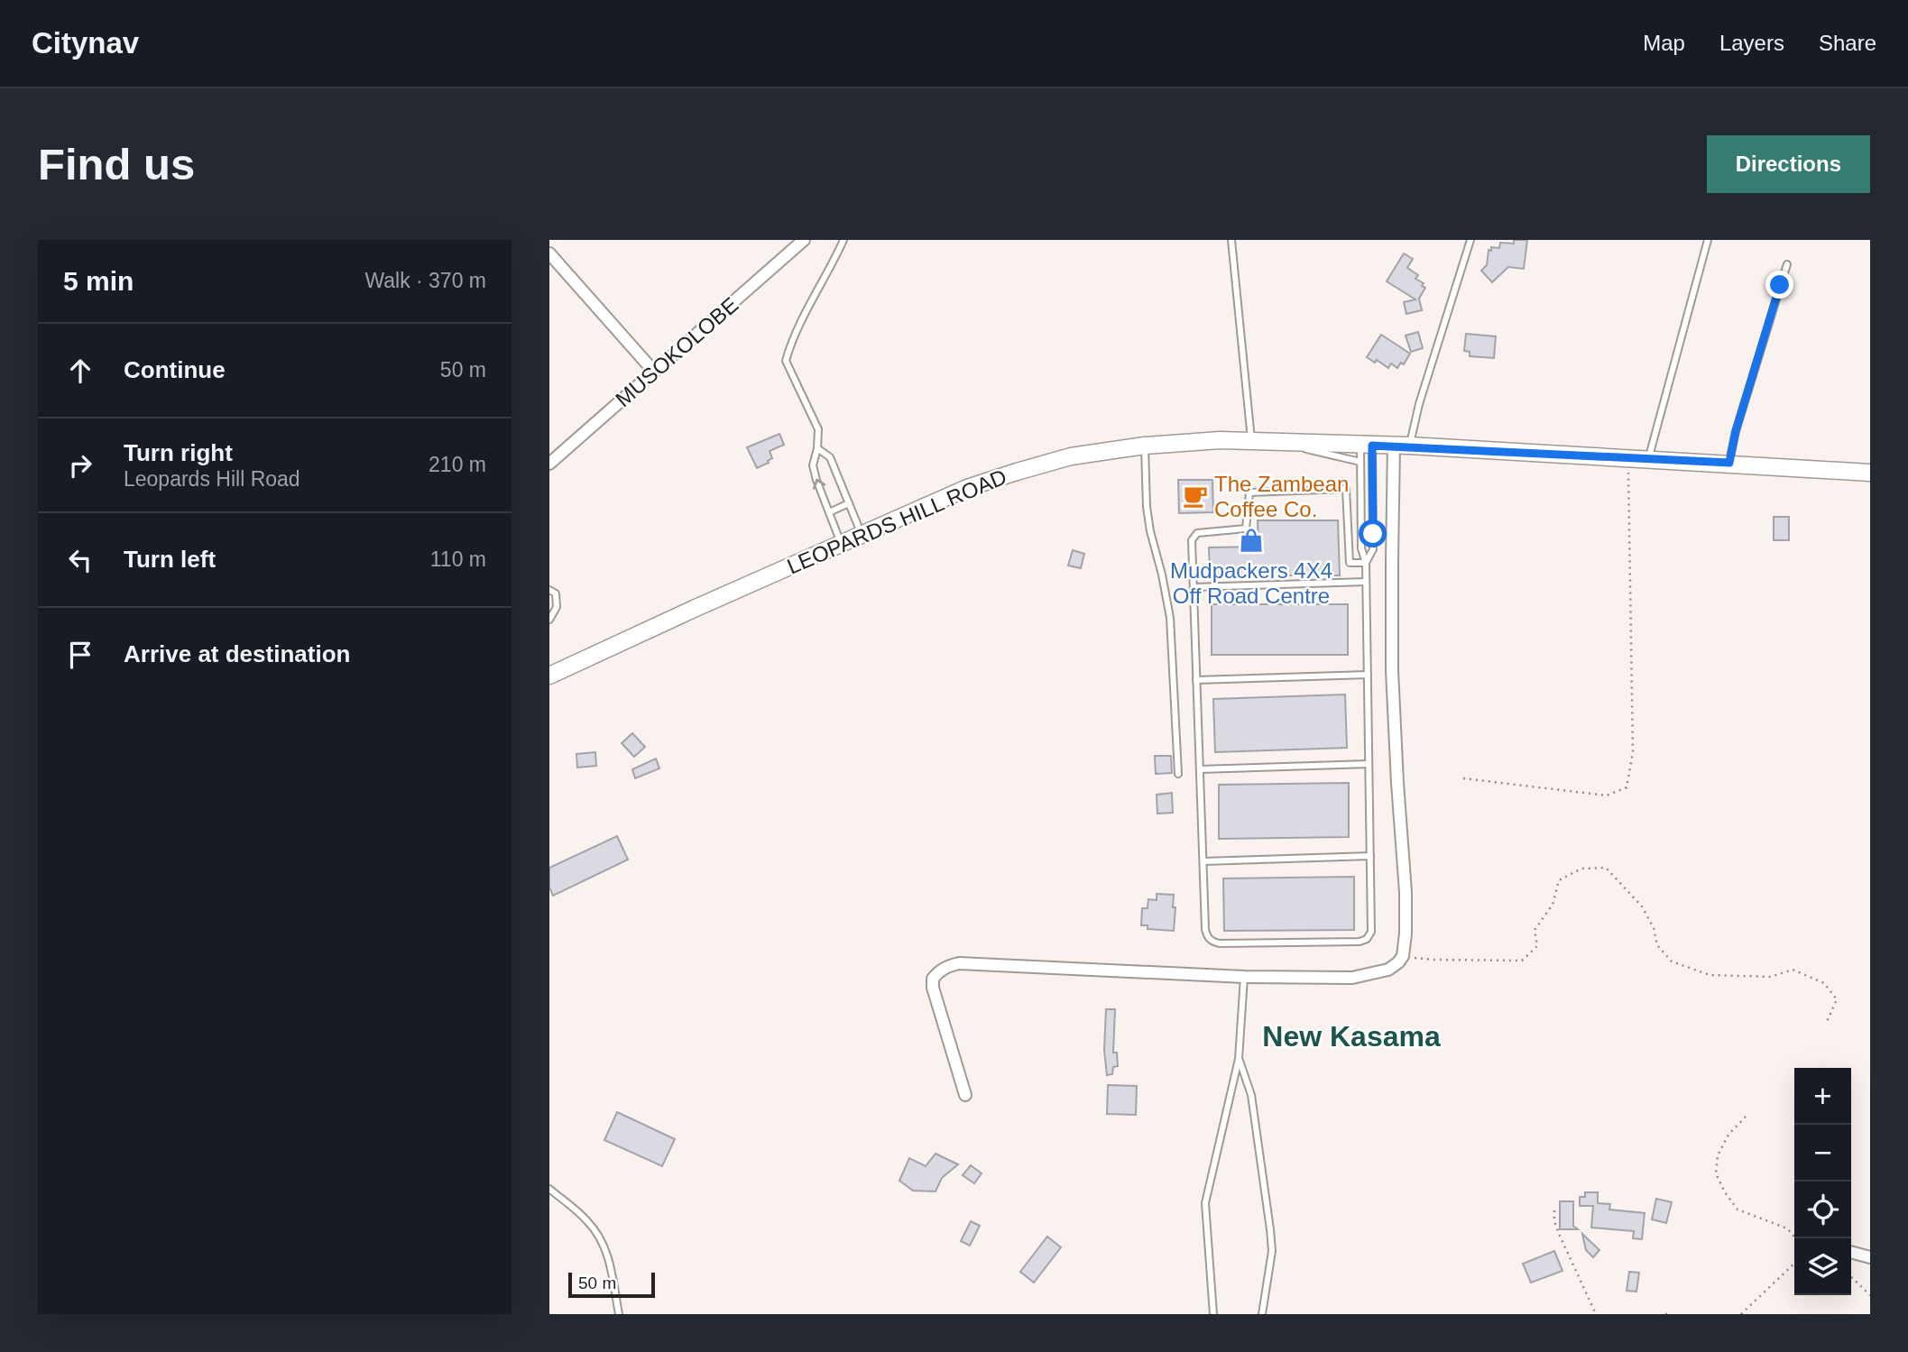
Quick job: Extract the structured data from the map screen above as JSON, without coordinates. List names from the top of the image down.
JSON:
{
  "streets": {
    "main road": ["LEOPARDS HILL ROAD"],
    "street": ["MUSOKOLOBE"]
  },
  "districts": ["New Kasama"],
  "places": {
    "cafe": ["The Zambean Coffee Co."],
    "shop": ["Mudpackers 4X4 Off Road Centre"]
  },
  "scale_bar": "50 m",
  "page": {
    "header": "Citynav",
    "nav": ["Map", "Layers", "Share"],
    "buttons": "Directions",
    "title": "Find us",
    "heading": ["5 min", "Walk · 370 m"],
    "list": [
      ["Continue", "50 m"],
      ["Turn right", "Leopards Hill Road", "210 m"],
      ["Turn left", "110 m"],
      "Arrive at destination"
    ],
    "map_buttons": ["+", "−"],
    "scale": "50 m"
  }
}
